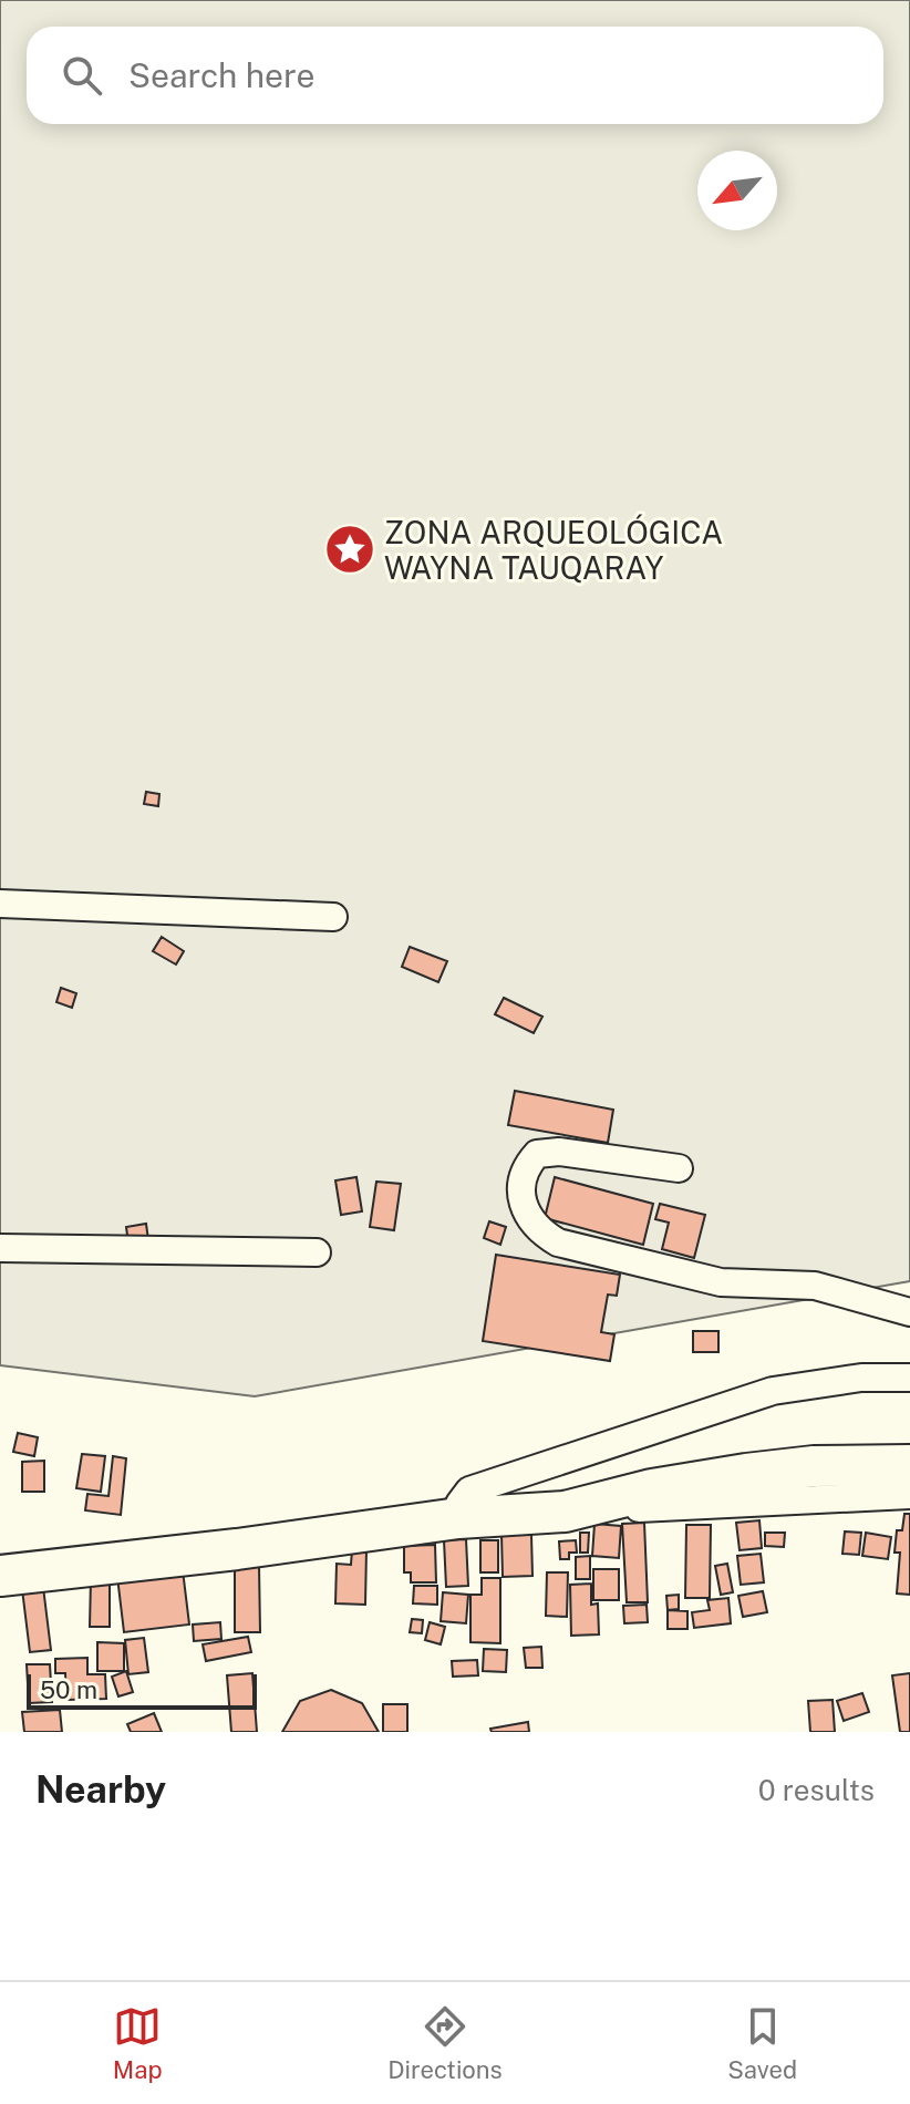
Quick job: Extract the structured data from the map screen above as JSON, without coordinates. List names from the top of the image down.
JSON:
{
  "places": {
    "place": ["ZONA ARQUEOLÓGICA WAYNA TAUQARAY"]
  },
  "scale_bar": "50 m",
  "north": "bottom left",
  "page": {
    "search": "Search here",
    "scale": "50 m",
    "heading": ["Nearby", "0 results"],
    "nav": ["Map", "Directions", "Saved"]
  }
}
